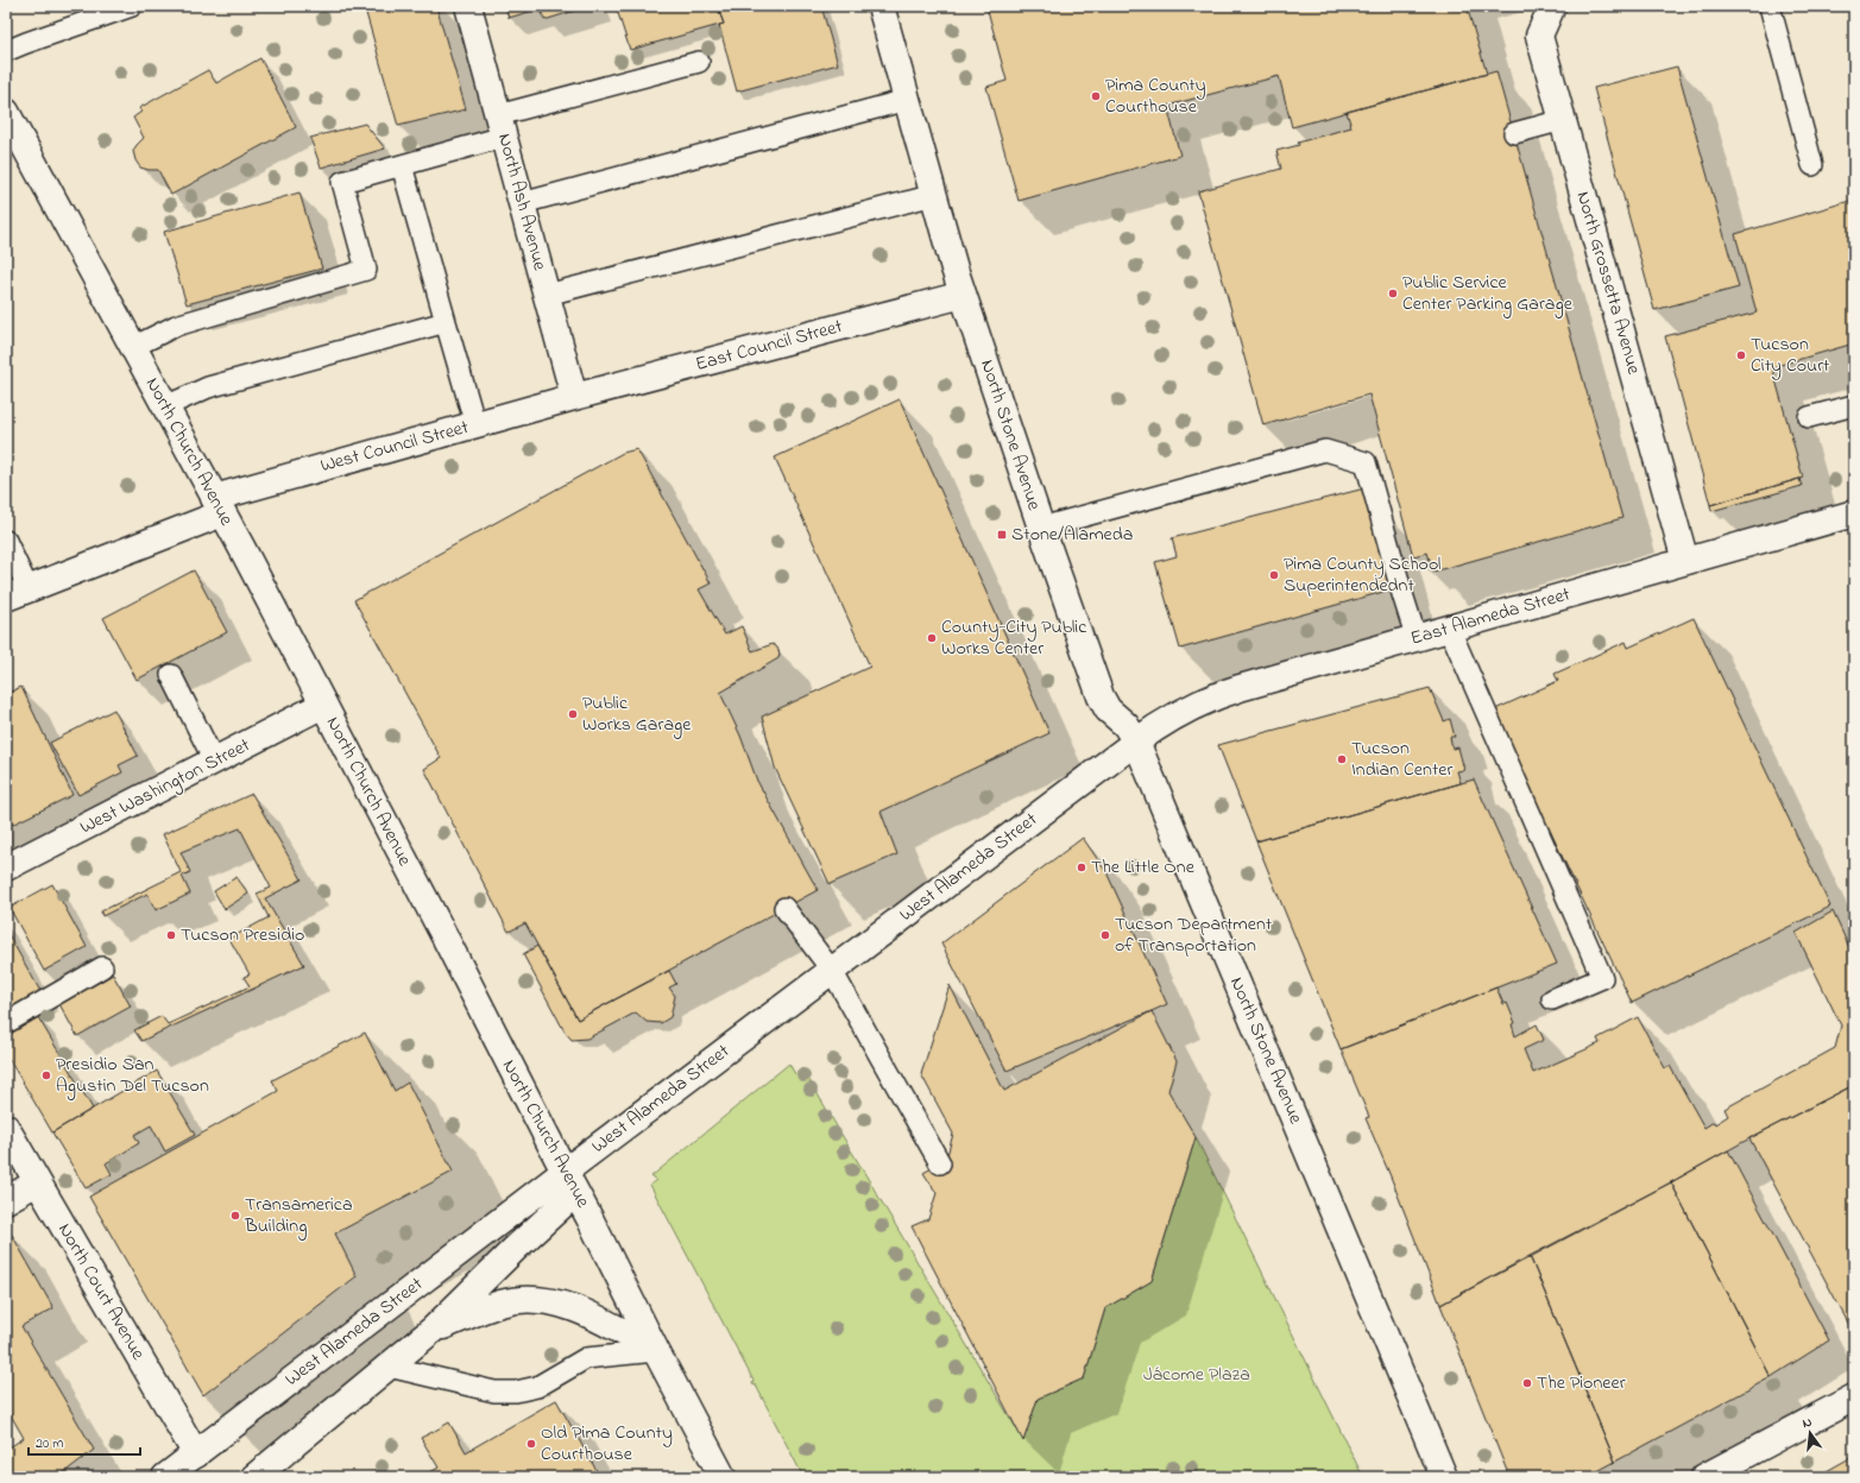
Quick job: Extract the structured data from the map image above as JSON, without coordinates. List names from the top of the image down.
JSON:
{
  "streets": {
    "street": [
      "North Ash Avenue",
      "North Grossetta Avenue",
      "East Council Street",
      "North Stone Avenue",
      "West Council Street",
      "North Church Avenue",
      "East Alameda Street",
      "West Washington Street",
      "West Alameda Street",
      "North Court Avenue"
    ]
  },
  "crossings": [
    ["North Ash Avenue", "East Council Street"],
    ["North Ash Avenue", "West Council Street"],
    ["North Grossetta Avenue", "East Alameda Street"],
    ["East Council Street", "North Stone Avenue"],
    ["East Council Street", "West Council Street"],
    ["North Stone Avenue", "East Alameda Street"],
    ["North Stone Avenue", "West Alameda Street"],
    ["West Council Street", "North Church Avenue"],
    ["North Church Avenue", "West Washington Street"],
    ["North Church Avenue", "West Alameda Street"],
    ["East Alameda Street", "West Alameda Street"],
    ["West Alameda Street", "North Court Avenue"]
  ],
  "parks": ["Jácome Plaza"],
  "places": {
    "other": [
      "Pima County Courthouse",
      "Public Service Center Parking Garage",
      "Tucson City Court",
      "Pima County School Superintendednt",
      "County-City Public Works Center",
      "Public Works Garage",
      "Tucson Indian Center",
      "The Little One",
      "Tucson Presidio",
      "Tucson Department of Transportation",
      "Presidio San Agustin Del Tucson",
      "Transamerica Building",
      "The Pioneer",
      "Old Pima County Courthouse"
    ],
    "transit": ["Stone/Alameda"]
  },
  "scale_bar": "20 m",
  "north": "top"
}
